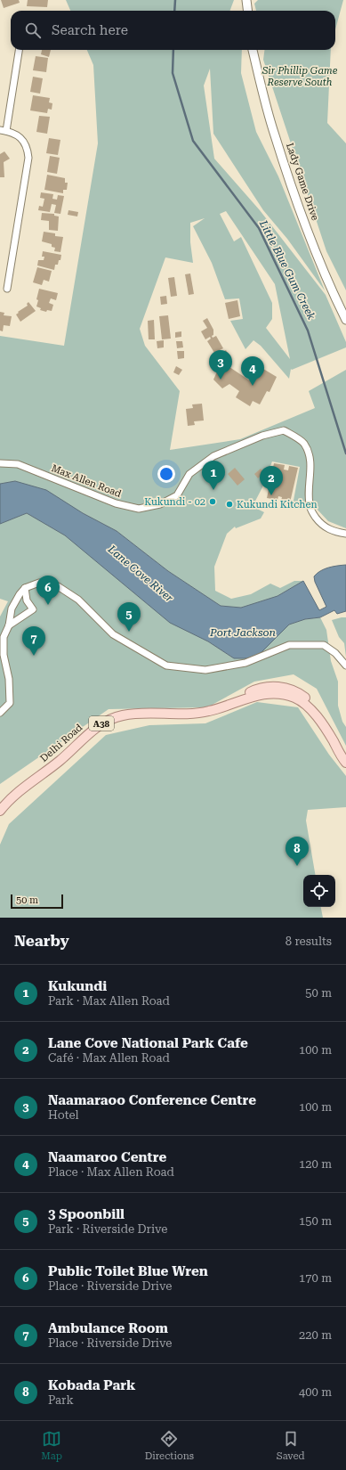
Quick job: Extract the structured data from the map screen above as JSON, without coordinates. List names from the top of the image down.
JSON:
{
  "streets": {
    "main road": ["Lady Game Drive", "A38", "Delhi Road"],
    "street": ["Max Allen Road"]
  },
  "water": ["Little Blue Gum Creek", "Lane Cove River", "Port Jackson"],
  "parks": ["Sir Phillip Game Reserve South"],
  "places": ["Kukundi - 02", "Kukundi Kitchen"],
  "scale_bar": "50 m",
  "page": {
    "search": "Search here",
    "pins": [
      "3",
      "4",
      "1",
      "2",
      "6",
      "5",
      "7",
      "8"
    ],
    "scale": "50 m",
    "heading": ["Nearby", "8 results"],
    "list": [
      {
        "mark": "1",
        "name": "Kukundi",
        "note": "Park · Max Allen Road",
        "value": "50 m"
      },
      {
        "mark": "2",
        "name": "Lane Cove National Park Cafe",
        "note": "Café · Max Allen Road",
        "value": "100 m"
      },
      {
        "mark": "3",
        "name": "Naamaraoo Conference Centre",
        "note": "Hotel",
        "value": "100 m"
      },
      {
        "mark": "4",
        "name": "Naamaroo Centre",
        "note": "Place · Max Allen Road",
        "value": "120 m"
      },
      {
        "mark": "5",
        "name": "3 Spoonbill",
        "note": "Park · Riverside Drive",
        "value": "150 m"
      },
      {
        "mark": "6",
        "name": "Public Toilet Blue Wren",
        "note": "Place · Riverside Drive",
        "value": "170 m"
      },
      {
        "mark": "7",
        "name": "Ambulance Room",
        "note": "Place · Riverside Drive",
        "value": "220 m"
      },
      {
        "mark": "8",
        "name": "Kobada Park",
        "note": "Park",
        "value": "400 m"
      }
    ],
    "nav": ["Map", "Directions", "Saved"]
  }
}
